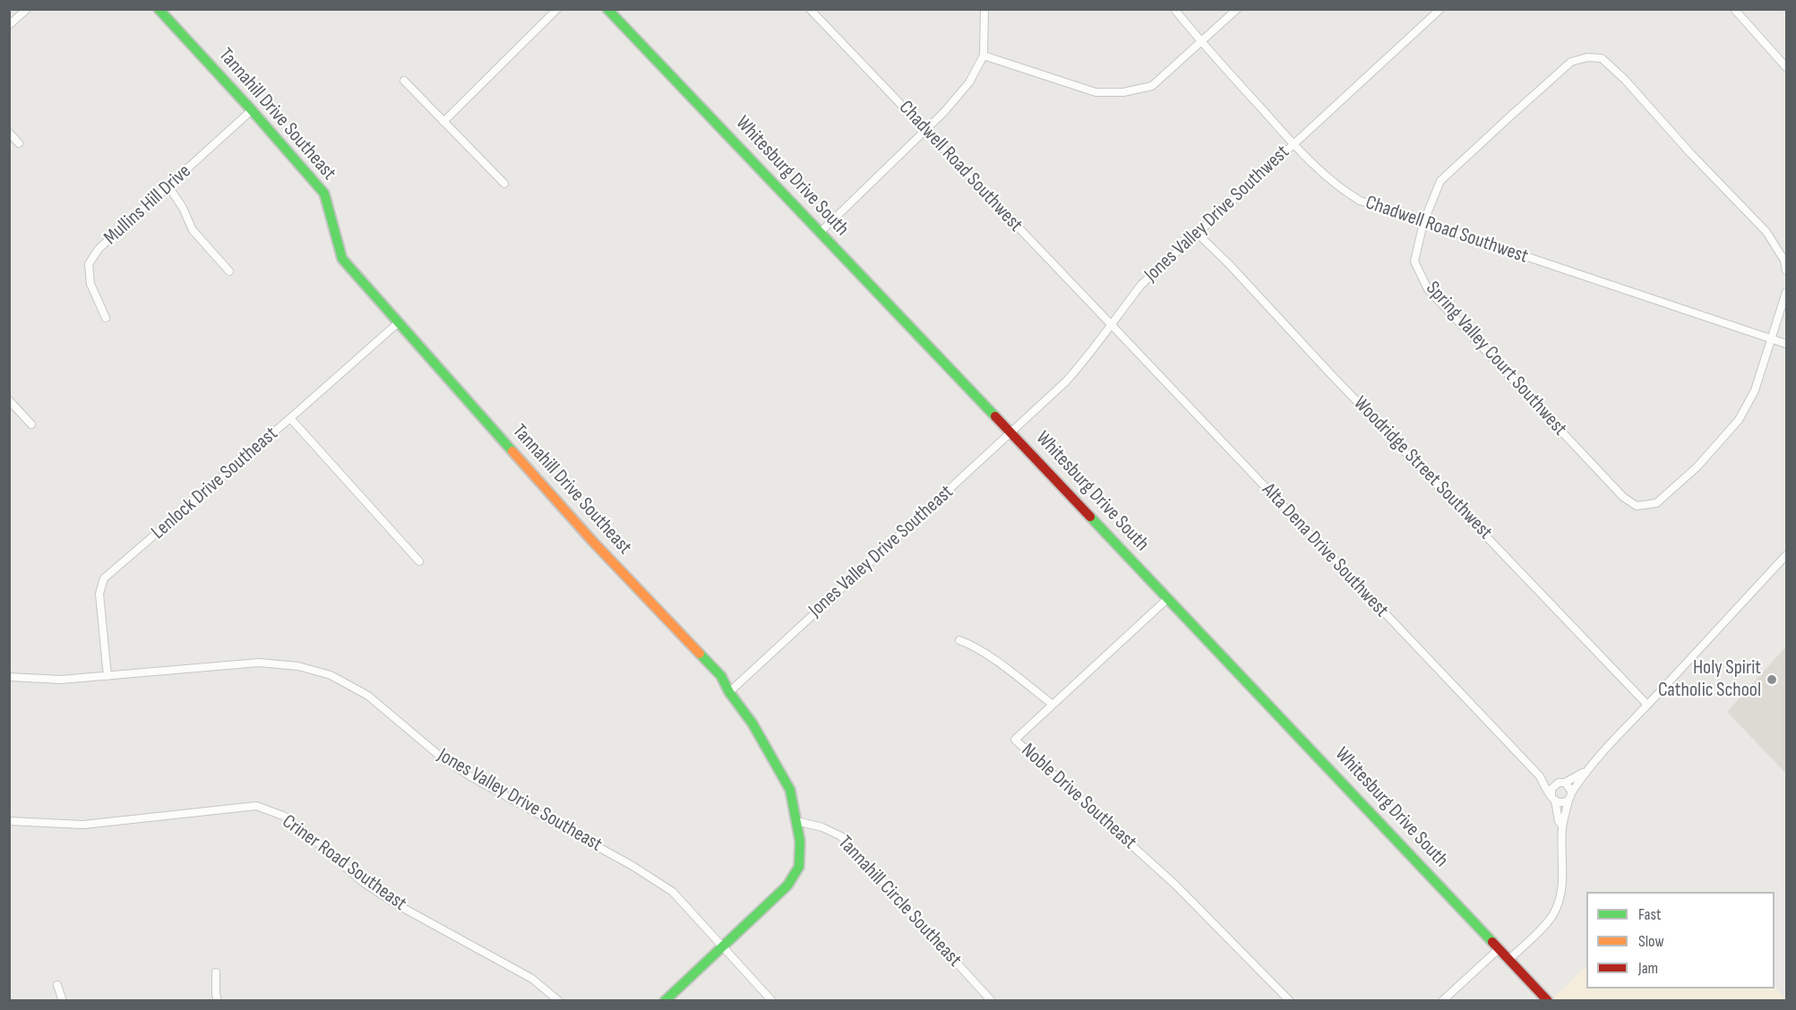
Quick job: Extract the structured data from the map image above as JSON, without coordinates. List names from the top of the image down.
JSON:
{
  "streets": {
    "main road": ["Tannahill Drive Southeast", "Whitesburg Drive South"],
    "street": [
      "Chadwell Road Southwest",
      "Mullins Hill Drive",
      "Jones Valley Drive Southwest",
      "Spring Valley Court Southwest",
      "Woodridge Street Southwest",
      "Lenlock Drive Southeast",
      "Alta Dena Drive Southwest",
      "Jones Valley Drive Southeast",
      "Noble Drive Southeast",
      "Criner Road Southeast",
      "Tannahill Circle Southeast"
    ]
  },
  "crossings": [
    ["Tannahill Drive Southeast", "Mullins Hill Drive"],
    ["Tannahill Drive Southeast", "Lenlock Drive Southeast"],
    ["Tannahill Drive Southeast", "Jones Valley Drive Southeast"],
    ["Tannahill Drive Southeast", "Tannahill Circle Southeast"],
    ["Chadwell Road Southwest", "Jones Valley Drive Southwest"],
    ["Chadwell Road Southwest", "Spring Valley Court Southwest"],
    ["Chadwell Road Southwest", "Alta Dena Drive Southwest"],
    ["Whitesburg Drive South", "Jones Valley Drive Southwest"],
    ["Whitesburg Drive South", "Jones Valley Drive Southeast"],
    ["Whitesburg Drive South", "Noble Drive Southeast"],
    ["Jones Valley Drive Southwest", "Woodridge Street Southwest"],
    ["Jones Valley Drive Southwest", "Alta Dena Drive Southwest"],
    ["Jones Valley Drive Southwest", "Jones Valley Drive Southeast"],
    ["Lenlock Drive Southeast", "Jones Valley Drive Southeast"]
  ],
  "places": ["Holy Spirit Catholic School"],
  "legend": ["Fast", "Slow", "Jam"]
}
